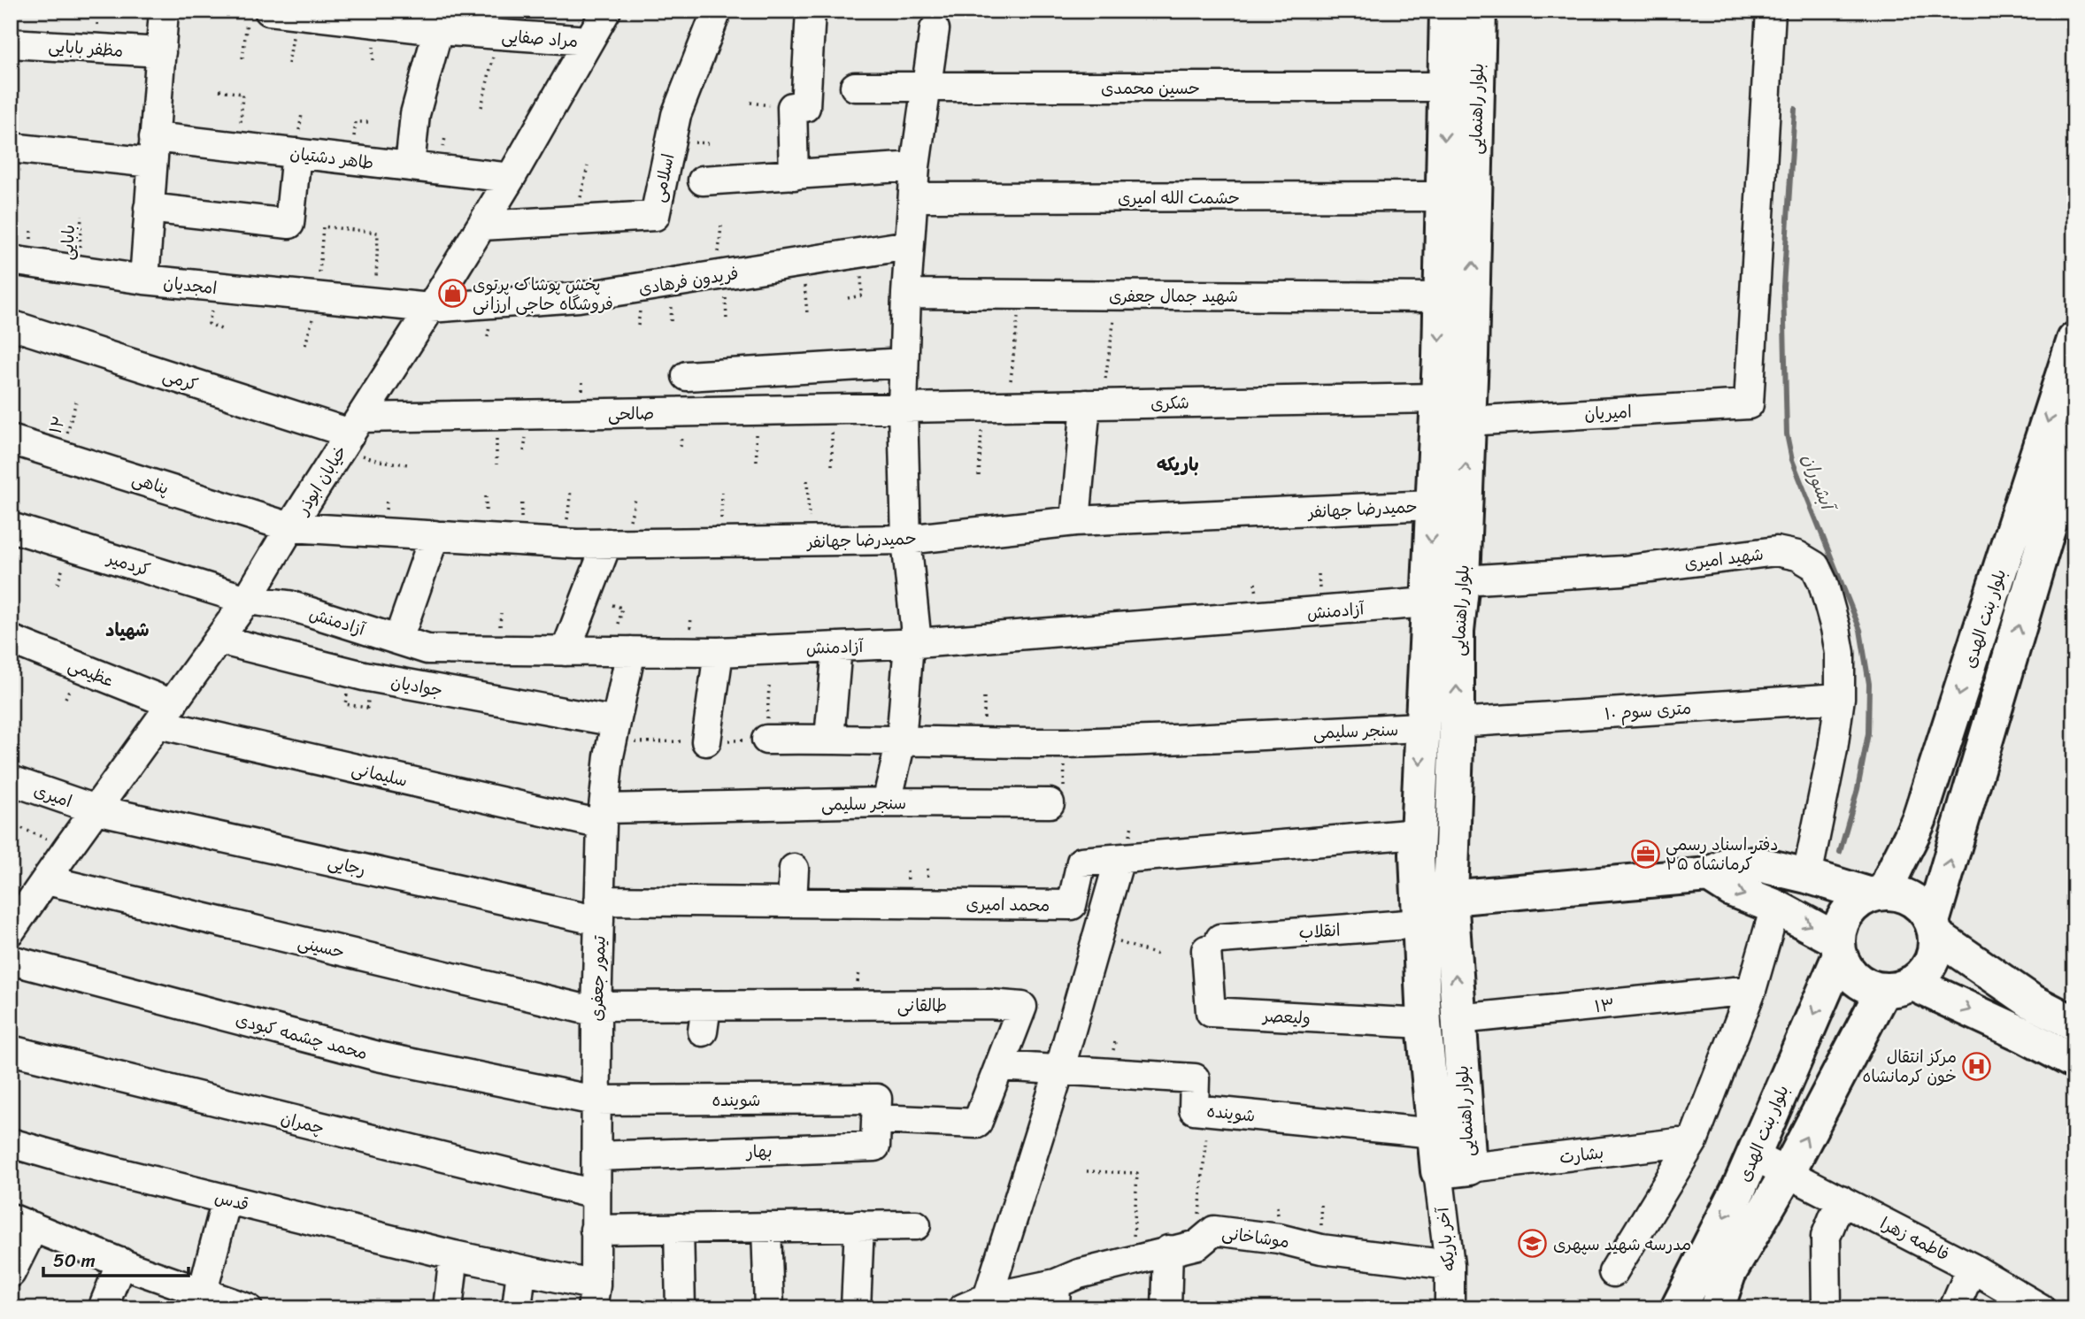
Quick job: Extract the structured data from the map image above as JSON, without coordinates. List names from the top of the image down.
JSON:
{
  "streets": {
    "main road": ["بلوار راهنمایی", "بلوار بنت الهدی"],
    "street": [
      "مراد صفایی",
      "مظفر بابایی",
      "حسین محمدی",
      "طاهر دشتیان",
      "اسلامی",
      "حشمت الله امیری",
      "فریدون فرهادی",
      "امجدیان",
      "شهید جمال جعفری",
      "کرمی",
      "شکری",
      "امیریان",
      "صالحی",
      "خیابان ابوذر",
      "پناهی",
      "حمیدرضا جهانفر",
      "شهید امیری",
      "کردمیر",
      "آزادمنش",
      "عظیمی",
      "جوادیان",
      "۱۰ متری سوم",
      "سنجر سلیمی",
      "سلیمانی",
      "امیری",
      "رجایی",
      "محمد امیری",
      "انقلاب",
      "حسینی",
      "تیمور جعفری",
      "طالقانی",
      "۱۳",
      "ولیعصر",
      "محمد چشمه کبودی",
      "شوینده",
      "چمران",
      "بهار",
      "بشارت",
      "قدس",
      "موشاخانی",
      "فاطمه زهرا",
      "آخر باریکه"
    ],
    "path": ["بابایی", "۱۲"]
  },
  "crossings": [
    ["مراد صفایی", "خیابان ابوذر"],
    ["مظفر بابایی", "امجدیان"],
    ["حسین محمدی", "بلوار راهنمایی"],
    ["بلوار راهنمایی", "حشمت الله امیری"],
    ["بلوار راهنمایی", "شهید جمال جعفری"],
    ["بلوار راهنمایی", "شکری"],
    ["بلوار راهنمایی", "امیریان"],
    ["بلوار راهنمایی", "حمیدرضا جهانفر"],
    ["بلوار راهنمایی", "شهید امیری"],
    ["بلوار راهنمایی", "آزادمنش"],
    ["بلوار راهنمایی", "۱۰ متری سوم"],
    ["بلوار راهنمایی", "سنجر سلیمی"],
    ["بلوار راهنمایی", "محمد امیری"],
    ["بلوار راهنمایی", "انقلاب"],
    ["بلوار راهنمایی", "۱۳"],
    ["بلوار راهنمایی", "ولیعصر"],
    ["بلوار راهنمایی", "شوینده"],
    ["بلوار راهنمایی", "بشارت"],
    ["بلوار راهنمایی", "آخر باریکه"],
    ["طاهر دشتیان", "امجدیان"],
    ["طاهر دشتیان", "خیابان ابوذر"],
    ["اسلامی", "خیابان ابوذر"],
    ["فریدون فرهادی", "امجدیان"],
    ["فریدون فرهادی", "خیابان ابوذر"],
    ["امجدیان", "خیابان ابوذر"],
    ["کرمی", "صالحی"],
    ["کرمی", "خیابان ابوذر"],
    ["شکری", "صالحی"],
    ["صالحی", "خیابان ابوذر"],
    ["۱۲", "پناهی"],
    ["خیابان ابوذر", "پناهی"],
    ["خیابان ابوذر", "حمیدرضا جهانفر"],
    ["خیابان ابوذر", "کردمیر"],
    ["خیابان ابوذر", "آزادمنش"],
    ["خیابان ابوذر", "عظیمی"],
    ["خیابان ابوذر", "جوادیان"],
    ["خیابان ابوذر", "سلیمانی"],
    ["خیابان ابوذر", "امیری"],
    ["خیابان ابوذر", "رجایی"],
    ["خیابان ابوذر", "حسینی"],
    ["پناهی", "حمیدرضا جهانفر"],
    ["شهید امیری", "۱۰ متری سوم"],
    ["کردمیر", "آزادمنش"],
    ["آزادمنش", "تیمور جعفری"],
    ["بلوار بنت الهدی", "فاطمه زهرا"],
    ["عظیمی", "سلیمانی"],
    ["جوادیان", "تیمور جعفری"],
    ["سنجر سلیمی", "سلیمانی"],
    ["سنجر سلیمی", "تیمور جعفری"],
    ["سلیمانی", "تیمور جعفری"],
    ["امیری", "رجایی"],
    ["رجایی", "محمد امیری"],
    ["رجایی", "تیمور جعفری"],
    ["محمد امیری", "تیمور جعفری"],
    ["انقلاب", "ولیعصر"],
    ["حسینی", "تیمور جعفری"],
    ["حسینی", "طالقانی"],
    ["تیمور جعفری", "طالقانی"],
    ["تیمور جعفری", "محمد چشمه کبودی"],
    ["تیمور جعفری", "شوینده"],
    ["تیمور جعفری", "چمران"],
    ["تیمور جعفری", "بهار"],
    ["تیمور جعفری", "قدس"],
    ["طالقانی", "شوینده"],
    ["طالقانی", "بهار"],
    ["محمد چشمه کبودی", "شوینده"],
    ["شوینده", "بهار"],
    ["بشارت", "آخر باریکه"],
    ["موشاخانی", "آخر باریکه"]
  ],
  "districts": ["باریکه", "شهیاد"],
  "water": ["آبشوران"],
  "places": {
    "shop": ["پخش پوشاک پرتوی فروشگاه حاجی ارزانی"],
    "office": ["دفتر اسناد رسمی ۲۵ کرمانشاه"],
    "hospital": ["مرکز انتقال خون کرمانشاه"],
    "school or university": ["مدرسه شهید سپهری"]
  },
  "scale_bar": "50 m"
}
